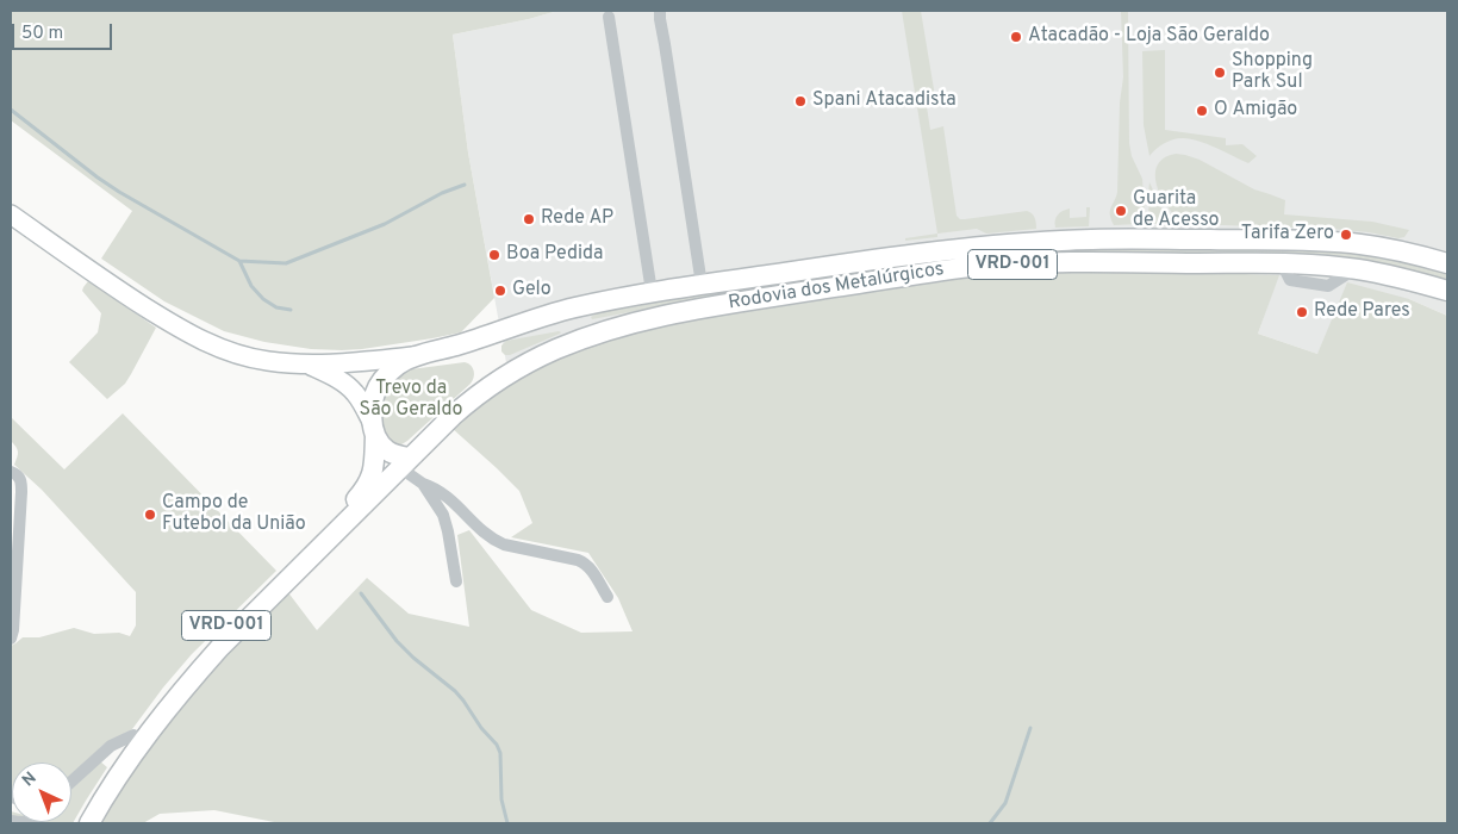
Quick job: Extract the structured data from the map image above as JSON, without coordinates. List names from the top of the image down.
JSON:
{
  "streets": {
    "main road": ["VRD-001", "Rodovia dos Metalúrgicos"]
  },
  "parks": ["Trevo da São Geraldo"],
  "places": [
    "Atacadão - Loja São Geraldo",
    "Shopping Park Sul",
    "Spani Atacadista",
    "O Amigão",
    "Guarita de Acesso",
    "Rede AP",
    "Tarifa Zero",
    "Boa Pedida",
    "Gelo",
    "Rede Pares",
    "Campo de Futebol da União"
  ],
  "scale_bar": "50 m",
  "north": "top left"
}
